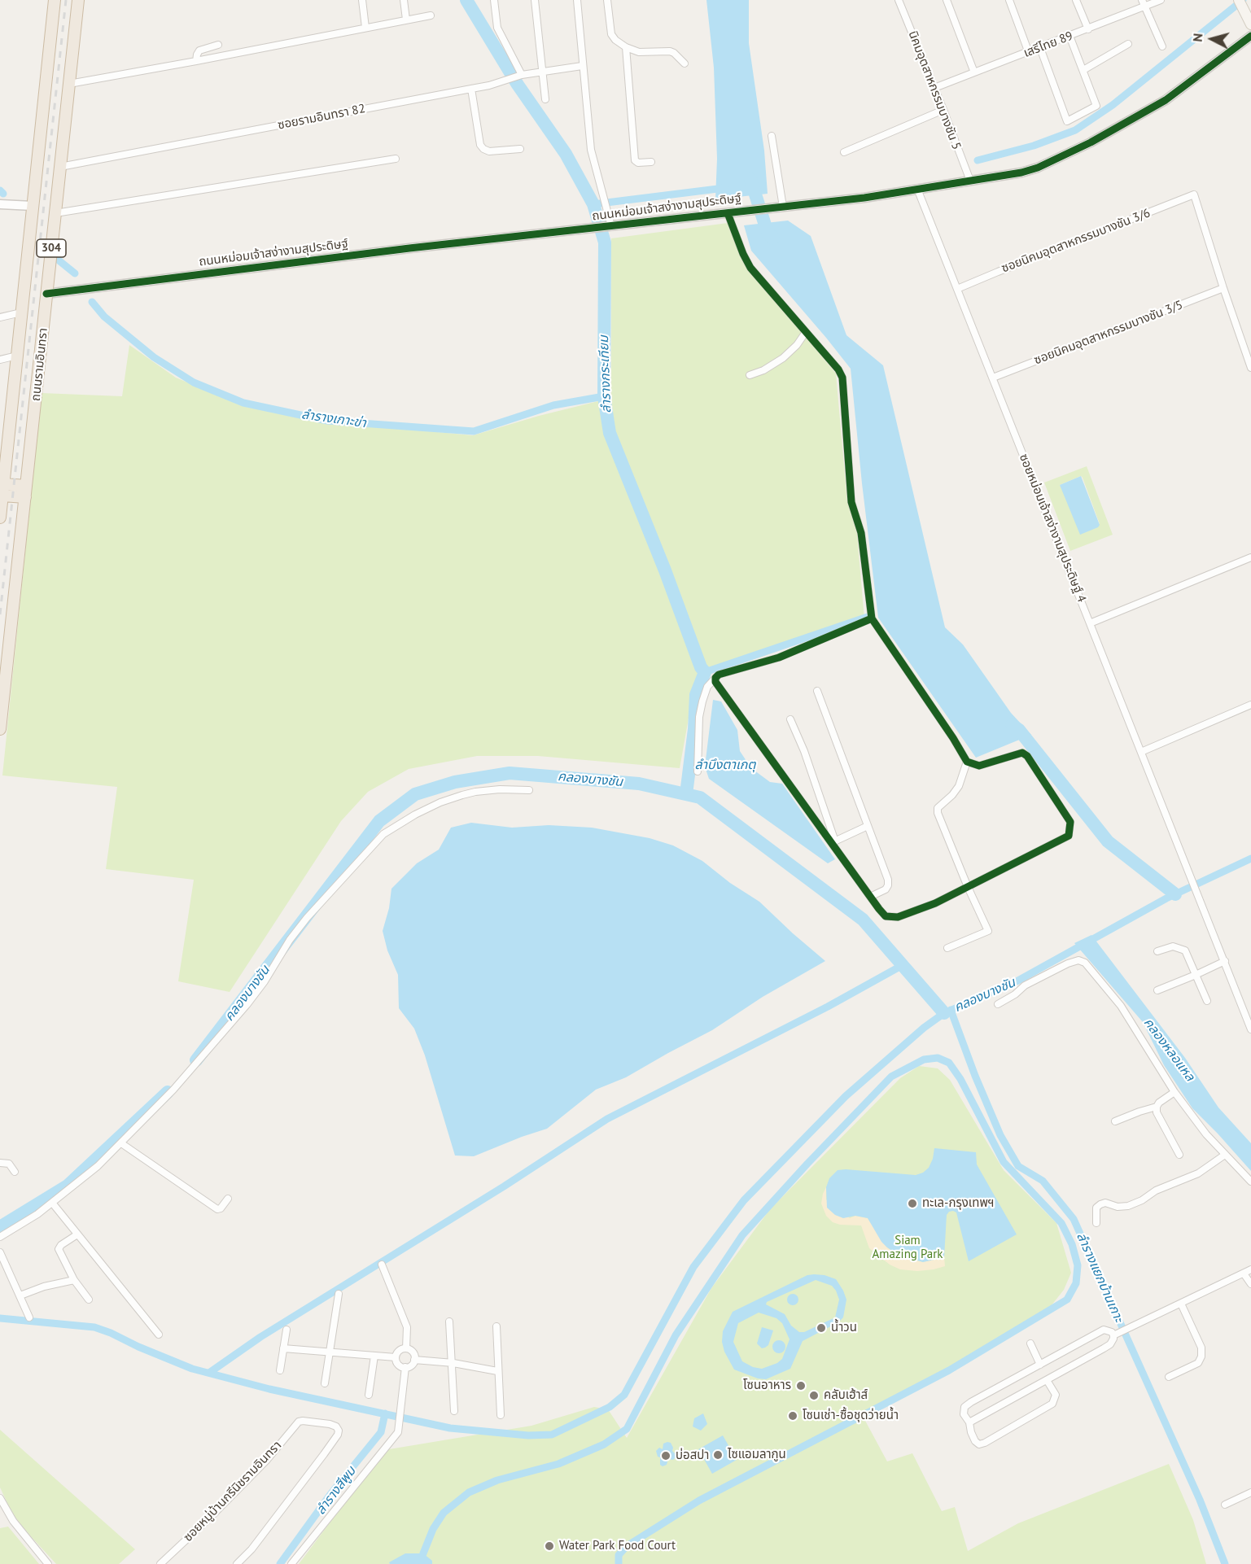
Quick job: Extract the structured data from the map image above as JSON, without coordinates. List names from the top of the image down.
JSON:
{
  "streets": {
    "highway": ["304", "ถนนรามอินทรา"],
    "street": [
      "เสรีไทย 89",
      "นิคมอุตสาหกรรมบางชัน 5",
      "ซอยรามอินทรา 82",
      "ถนนหม่อมเจ้าสง่างามสุประดิษฐ์",
      "ซอยนิคมอุตสาหกรรมบางชัน 3/6",
      "ซอยนิคมอุตสาหกรรมบางชัน 3/5",
      "ซอยหม่อมเจ้าสง่างามสุประดิษฐ์ 4",
      "ซอยหมู่บ้านกรีนิชรามอินทรา"
    ]
  },
  "crossings": [
    ["เสรีไทย 89", "นิคมอุตสาหกรรมบางชัน 5"],
    ["นิคมอุตสาหกรรมบางชัน 5", "ถนนหม่อมเจ้าสง่างามสุประดิษฐ์"],
    ["ซอยรามอินทรา 82", "ถนนรามอินทรา"],
    ["ถนนหม่อมเจ้าสง่างามสุประดิษฐ์", "ถนนรามอินทรา"],
    ["ถนนหม่อมเจ้าสง่างามสุประดิษฐ์", "ซอยหม่อมเจ้าสง่างามสุประดิษฐ์ 4"],
    ["ซอยนิคมอุตสาหกรรมบางชัน 3/6", "ซอยนิคมอุตสาหกรรมบางชัน 3/5"],
    ["ซอยนิคมอุตสาหกรรมบางชัน 3/6", "ซอยหม่อมเจ้าสง่างามสุประดิษฐ์ 4"],
    ["ซอยนิคมอุตสาหกรรมบางชัน 3/5", "ซอยหม่อมเจ้าสง่างามสุประดิษฐ์ 4"]
  ],
  "water": [
    "ลำรางกระเทียม",
    "ลำรางเกาะข่า",
    "ลำบึงตาเกตุ",
    "คลองบางชัน",
    "คลองหลอแหล",
    "ลำรางแยกบ้านเกาะ",
    "ลำรางสีพูม"
  ],
  "parks": ["Siam Amazing Park"],
  "places": [
    "ทะเล-กรุงเทพฯ",
    "น้ำวน",
    "โซนอาหาร",
    "คลับเฮ้าส์",
    "โซนเช่า-ซื้อชุดว่ายน้ำ",
    "ไซแอมลากูน",
    "บ่อสปา",
    "Water Park Food Court"
  ],
  "north": "left"
}
